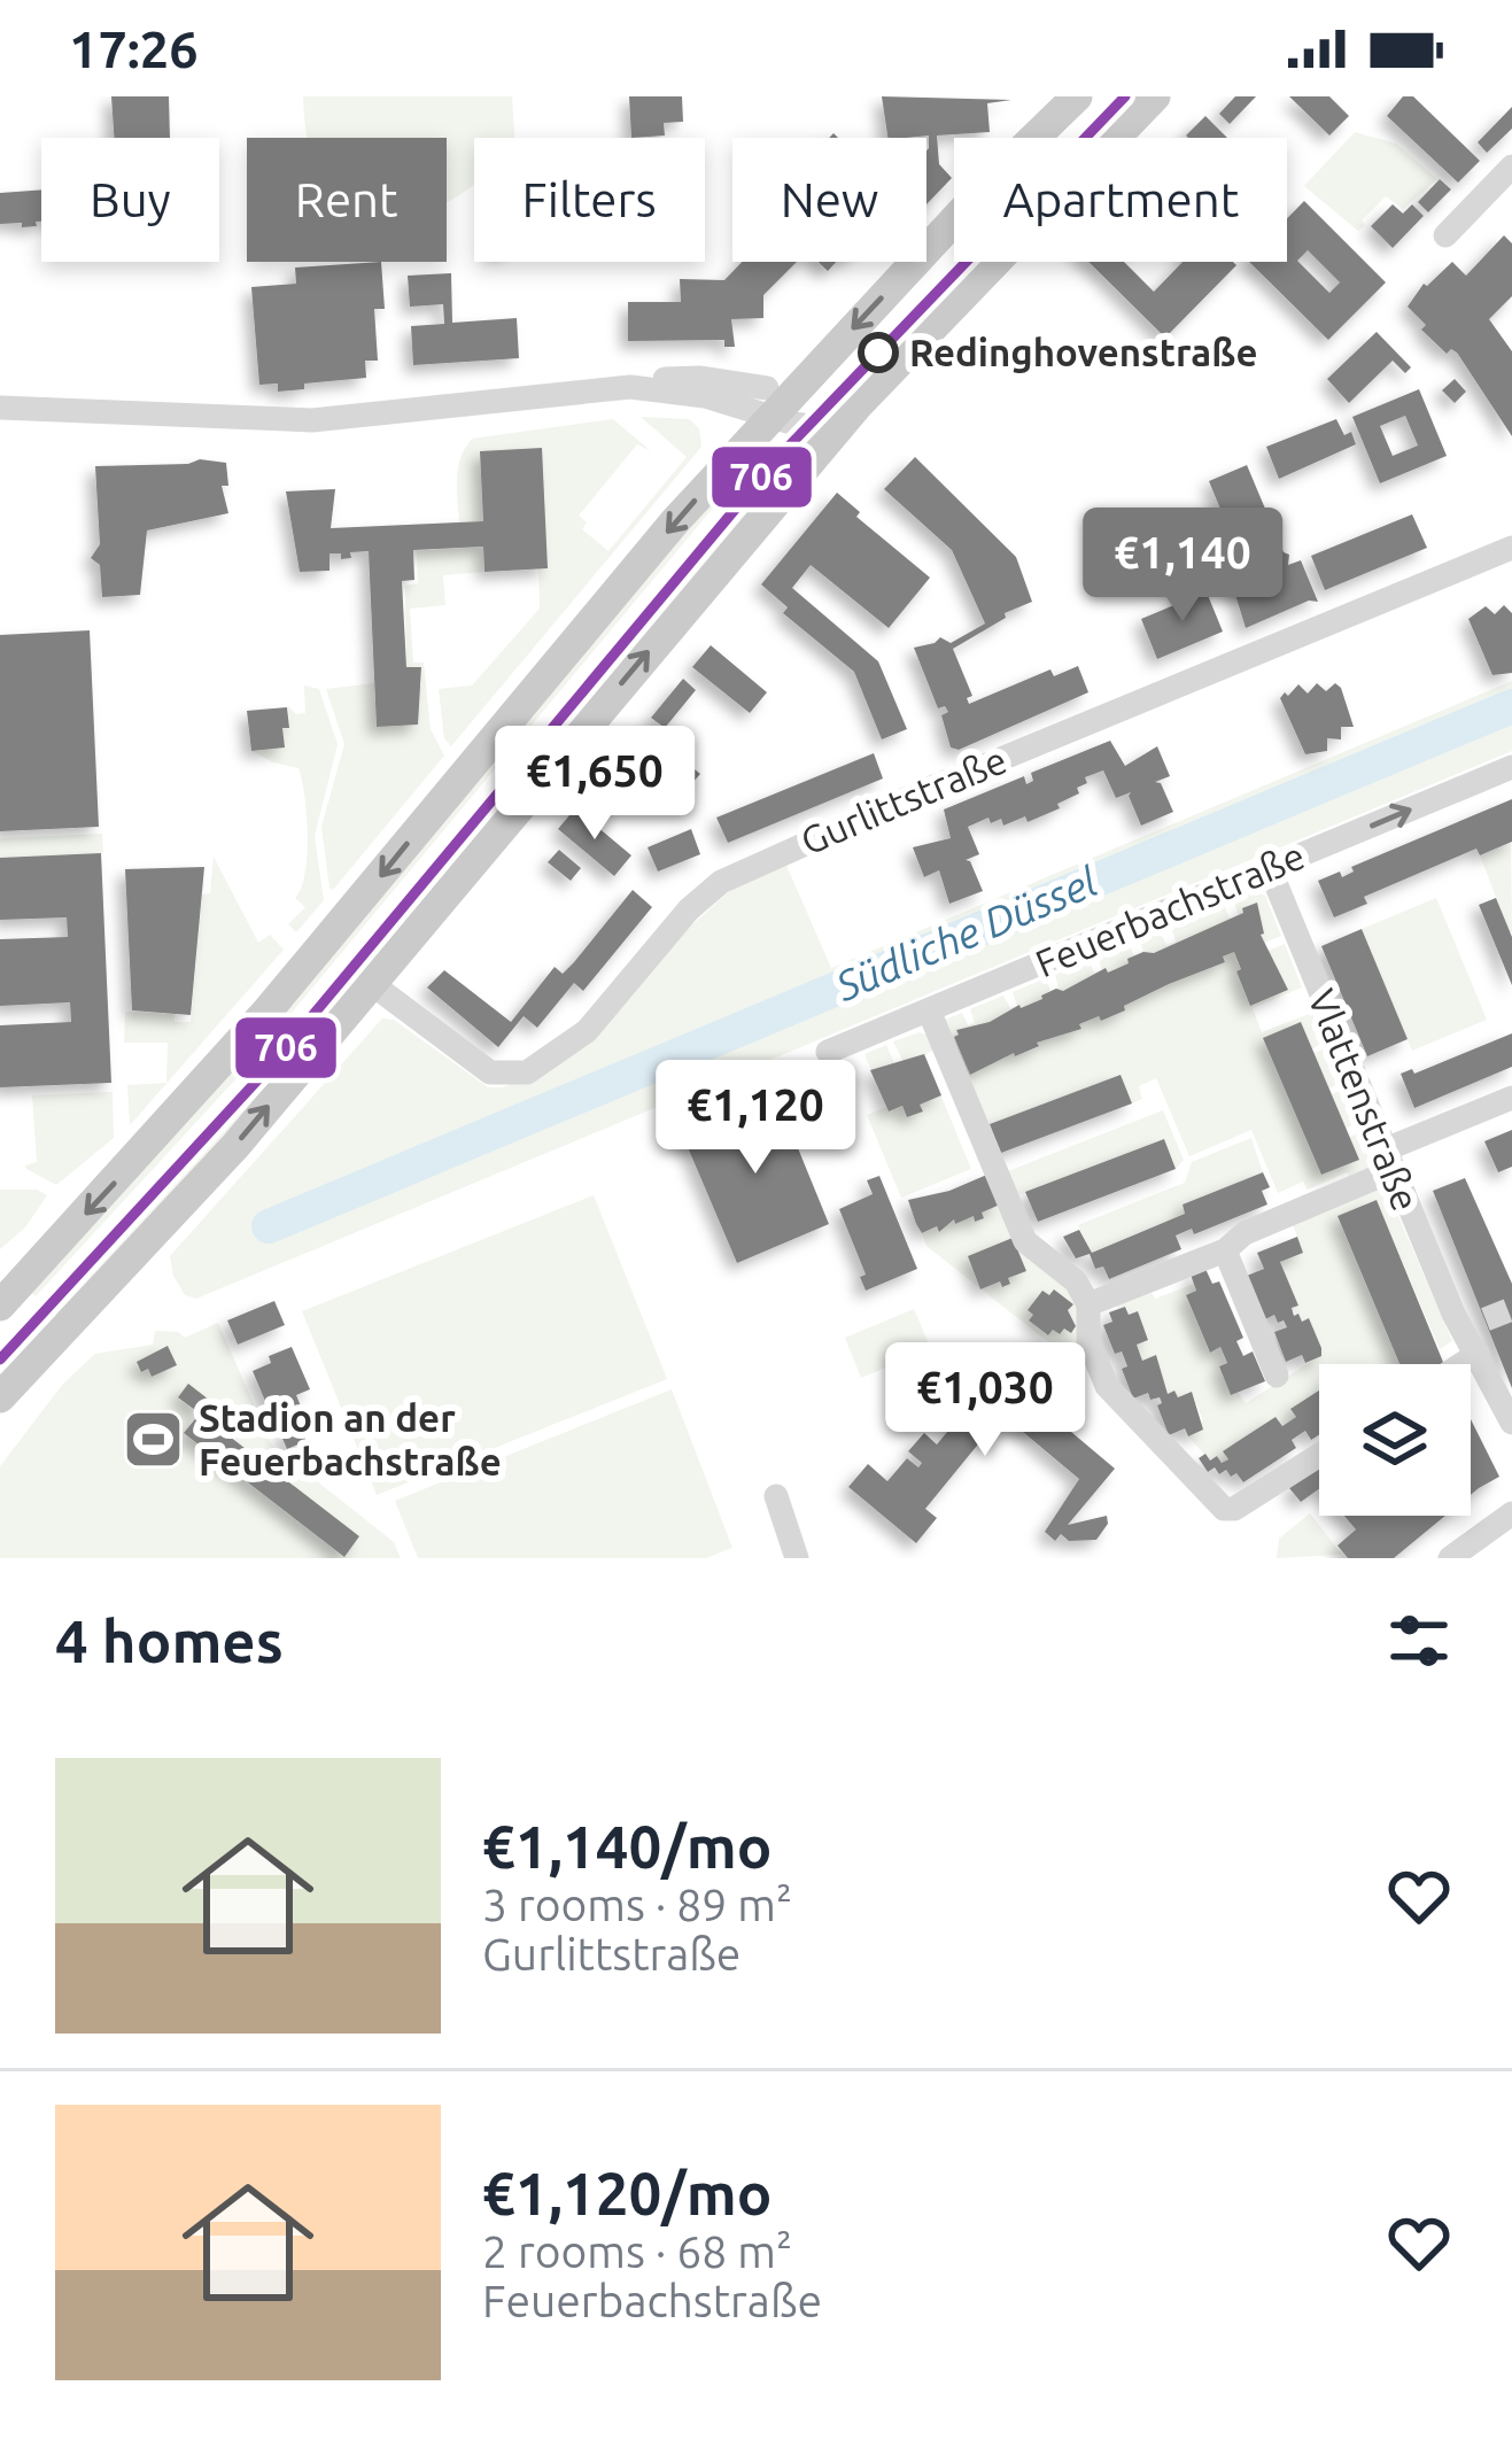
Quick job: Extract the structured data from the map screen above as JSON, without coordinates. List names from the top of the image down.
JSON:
{
  "streets": {
    "street": ["Gurlittstraße", "Feuerbachstraße", "Vlattenstraße"]
  },
  "crossings": [
    ["Feuerbachstraße", "Vlattenstraße"]
  ],
  "one_way": ["Feuerbachstraße"],
  "water": ["Südliche Düssel"],
  "places": {
    "other": ["Redinghovenstraße"],
    "sports": ["Stadion an der Feuerbachstraße"]
  },
  "lines": ["transit line 706"],
  "page": {
    "status": "17:26",
    "chip": [
      "Buy",
      "Rent",
      "Filters",
      "New",
      "Apartment"
    ],
    "price": [
      "€1,140",
      "€1,650",
      "€1,120",
      "€1,030"
    ],
    "heading": "4 homes",
    "list": [
      {
        "name": "€1,140/mo",
        "note": "3 rooms · 89 m² · Gurlittstraße"
      },
      {
        "name": "€1,120/mo",
        "note": "2 rooms · 68 m² · Feuerbachstraße"
      }
    ]
  }
}
